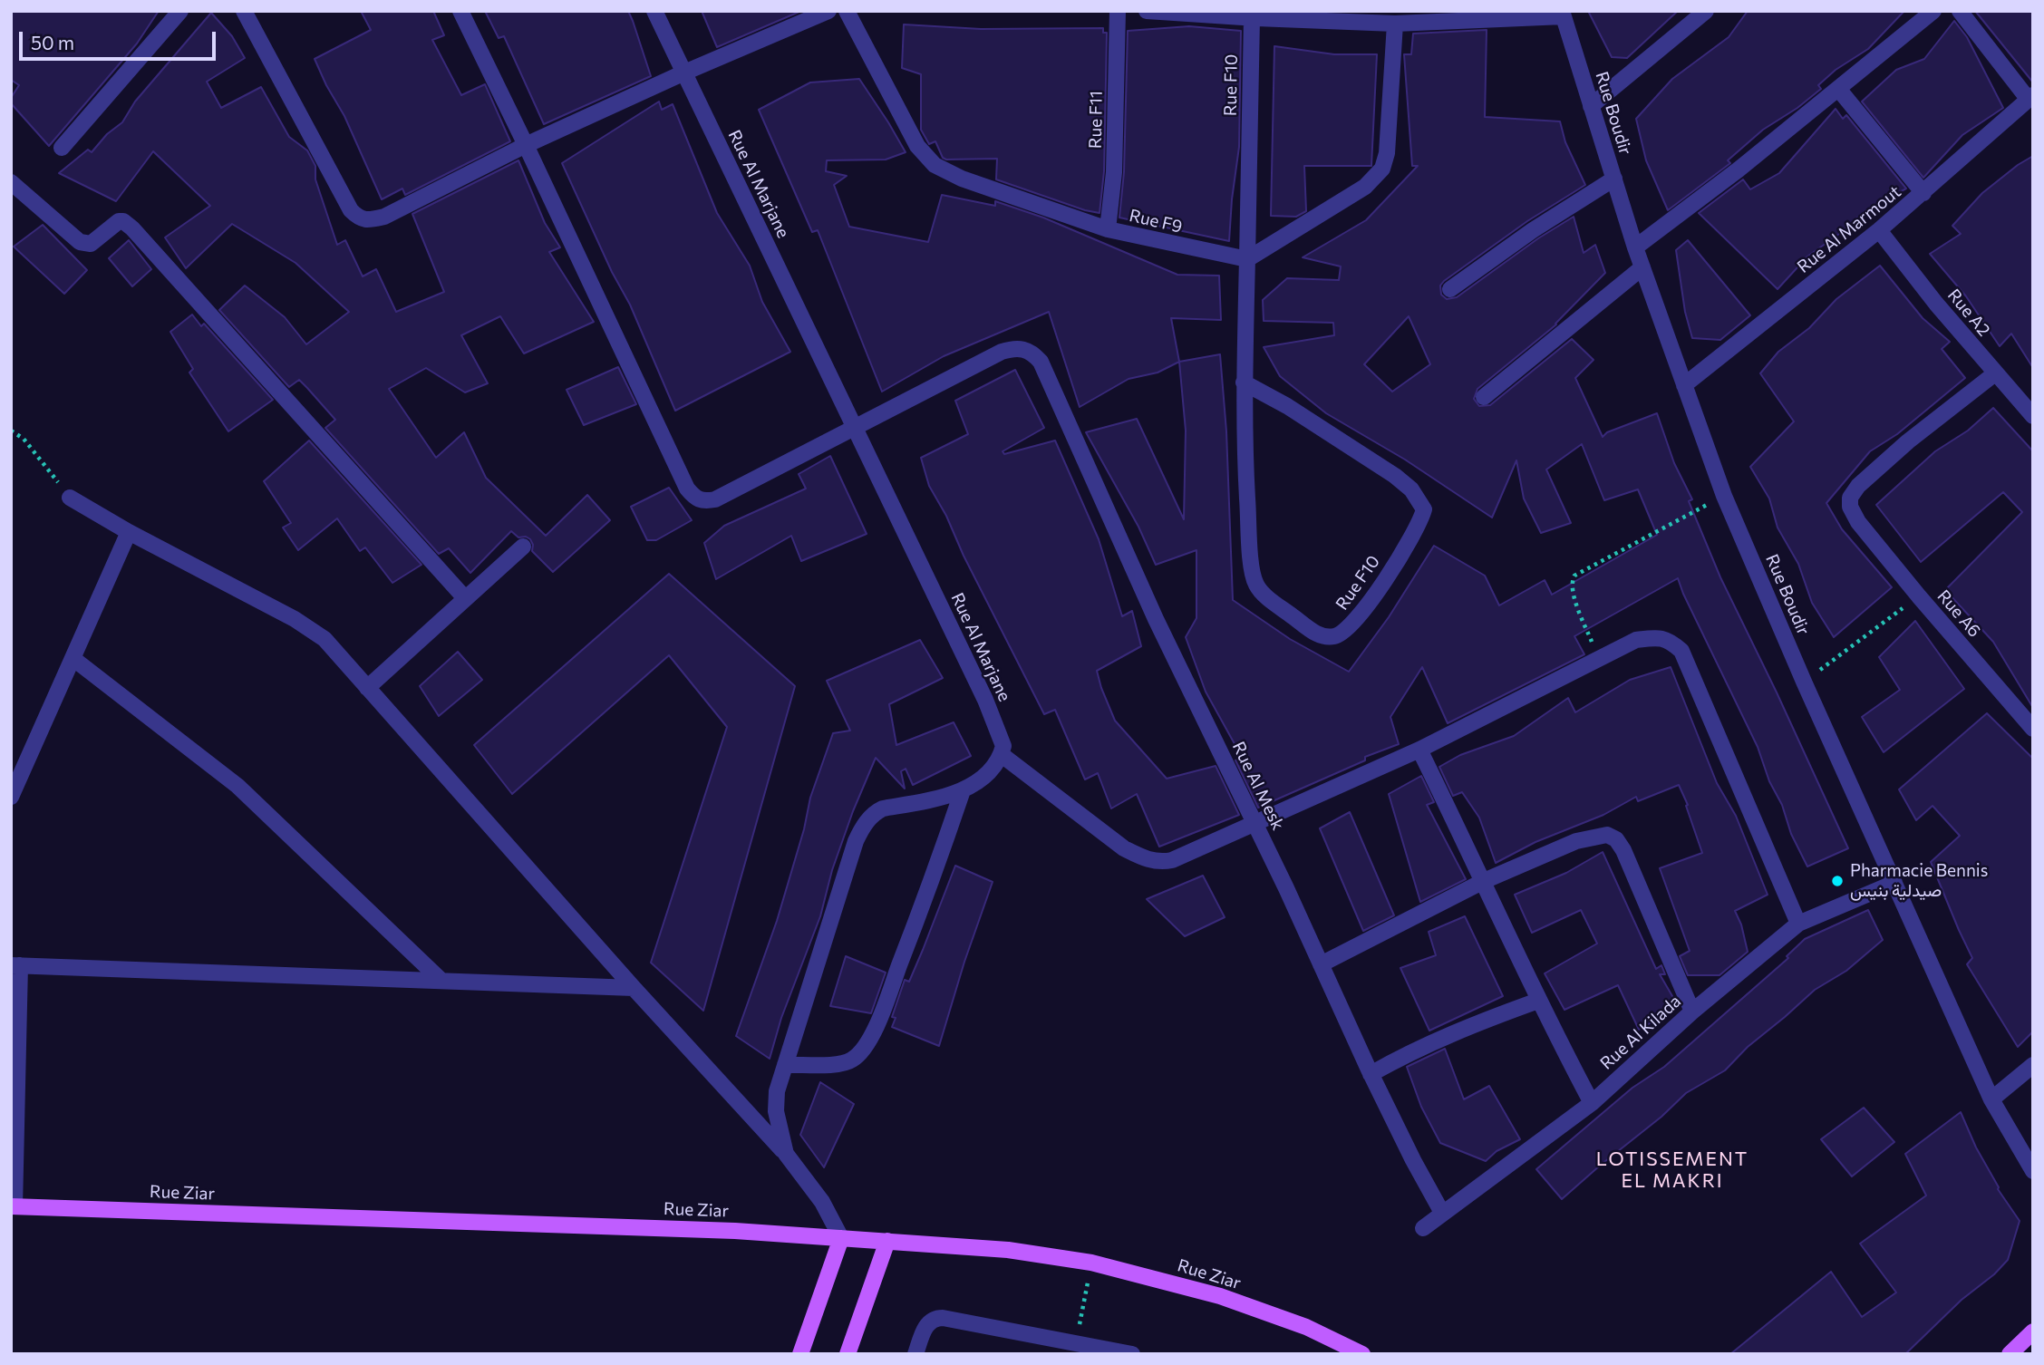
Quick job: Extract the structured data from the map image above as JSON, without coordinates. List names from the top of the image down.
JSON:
{
  "streets": {
    "main road": ["Rue Ziar"],
    "street": [
      "Rue F10",
      "Rue Boudir",
      "Rue F11",
      "Rue Al Marjane",
      "Rue F9",
      "Rue Al Marmout",
      "Rue A2",
      "Rue A6",
      "Rue Al Mesk",
      "Rue Al Kilada"
    ]
  },
  "crossings": [
    ["Rue F10", "Rue F9"],
    ["Rue Boudir", "Rue Al Marmout"],
    ["Rue Boudir", "Rue Al Kilada"],
    ["Rue F11", "Rue F9"],
    ["Rue Al Marjane", "Rue Al Mesk"],
    ["Rue Al Marmout", "Rue A2"],
    ["Rue A2", "Rue A6"],
    ["Rue Al Mesk", "Rue Al Kilada"]
  ],
  "districts": ["LOTISSEMENT EL MAKRI"],
  "places": ["Pharmacie Bennis صيدلية بنيس"],
  "scale_bar": "50 m"
}
